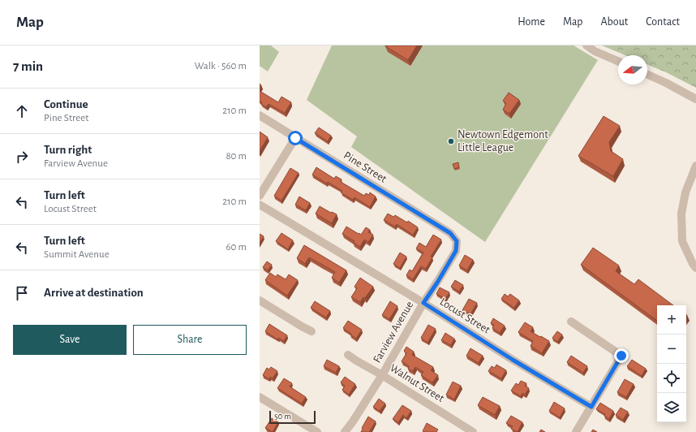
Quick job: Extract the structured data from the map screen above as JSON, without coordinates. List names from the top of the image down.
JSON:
{
  "streets": {
    "street": [
      "Pine Street",
      "Locust Street",
      "Farview Avenue",
      "Walnut Street"
    ]
  },
  "crossings": [
    ["Pine Street", "Farview Avenue"],
    ["Locust Street", "Farview Avenue"],
    ["Farview Avenue", "Walnut Street"]
  ],
  "places": ["Newtown Edgemont Little League"],
  "scale_bar": "50 m",
  "north": "left",
  "page": {
    "header": "Map",
    "nav": [
      "Home",
      "Map",
      "About",
      "Contact"
    ],
    "heading": ["7 min", "Walk · 560 m"],
    "list": [
      ["Continue", "Pine Street", "210 m"],
      ["Turn right", "Farview Avenue", "80 m"],
      ["Turn left", "Locust Street", "210 m"],
      ["Turn left", "Summit Avenue", "60 m"],
      "Arrive at destination"
    ],
    "map_buttons": ["+", "−"],
    "buttons": ["Save", "Share"],
    "scale": "50 m"
  }
}
